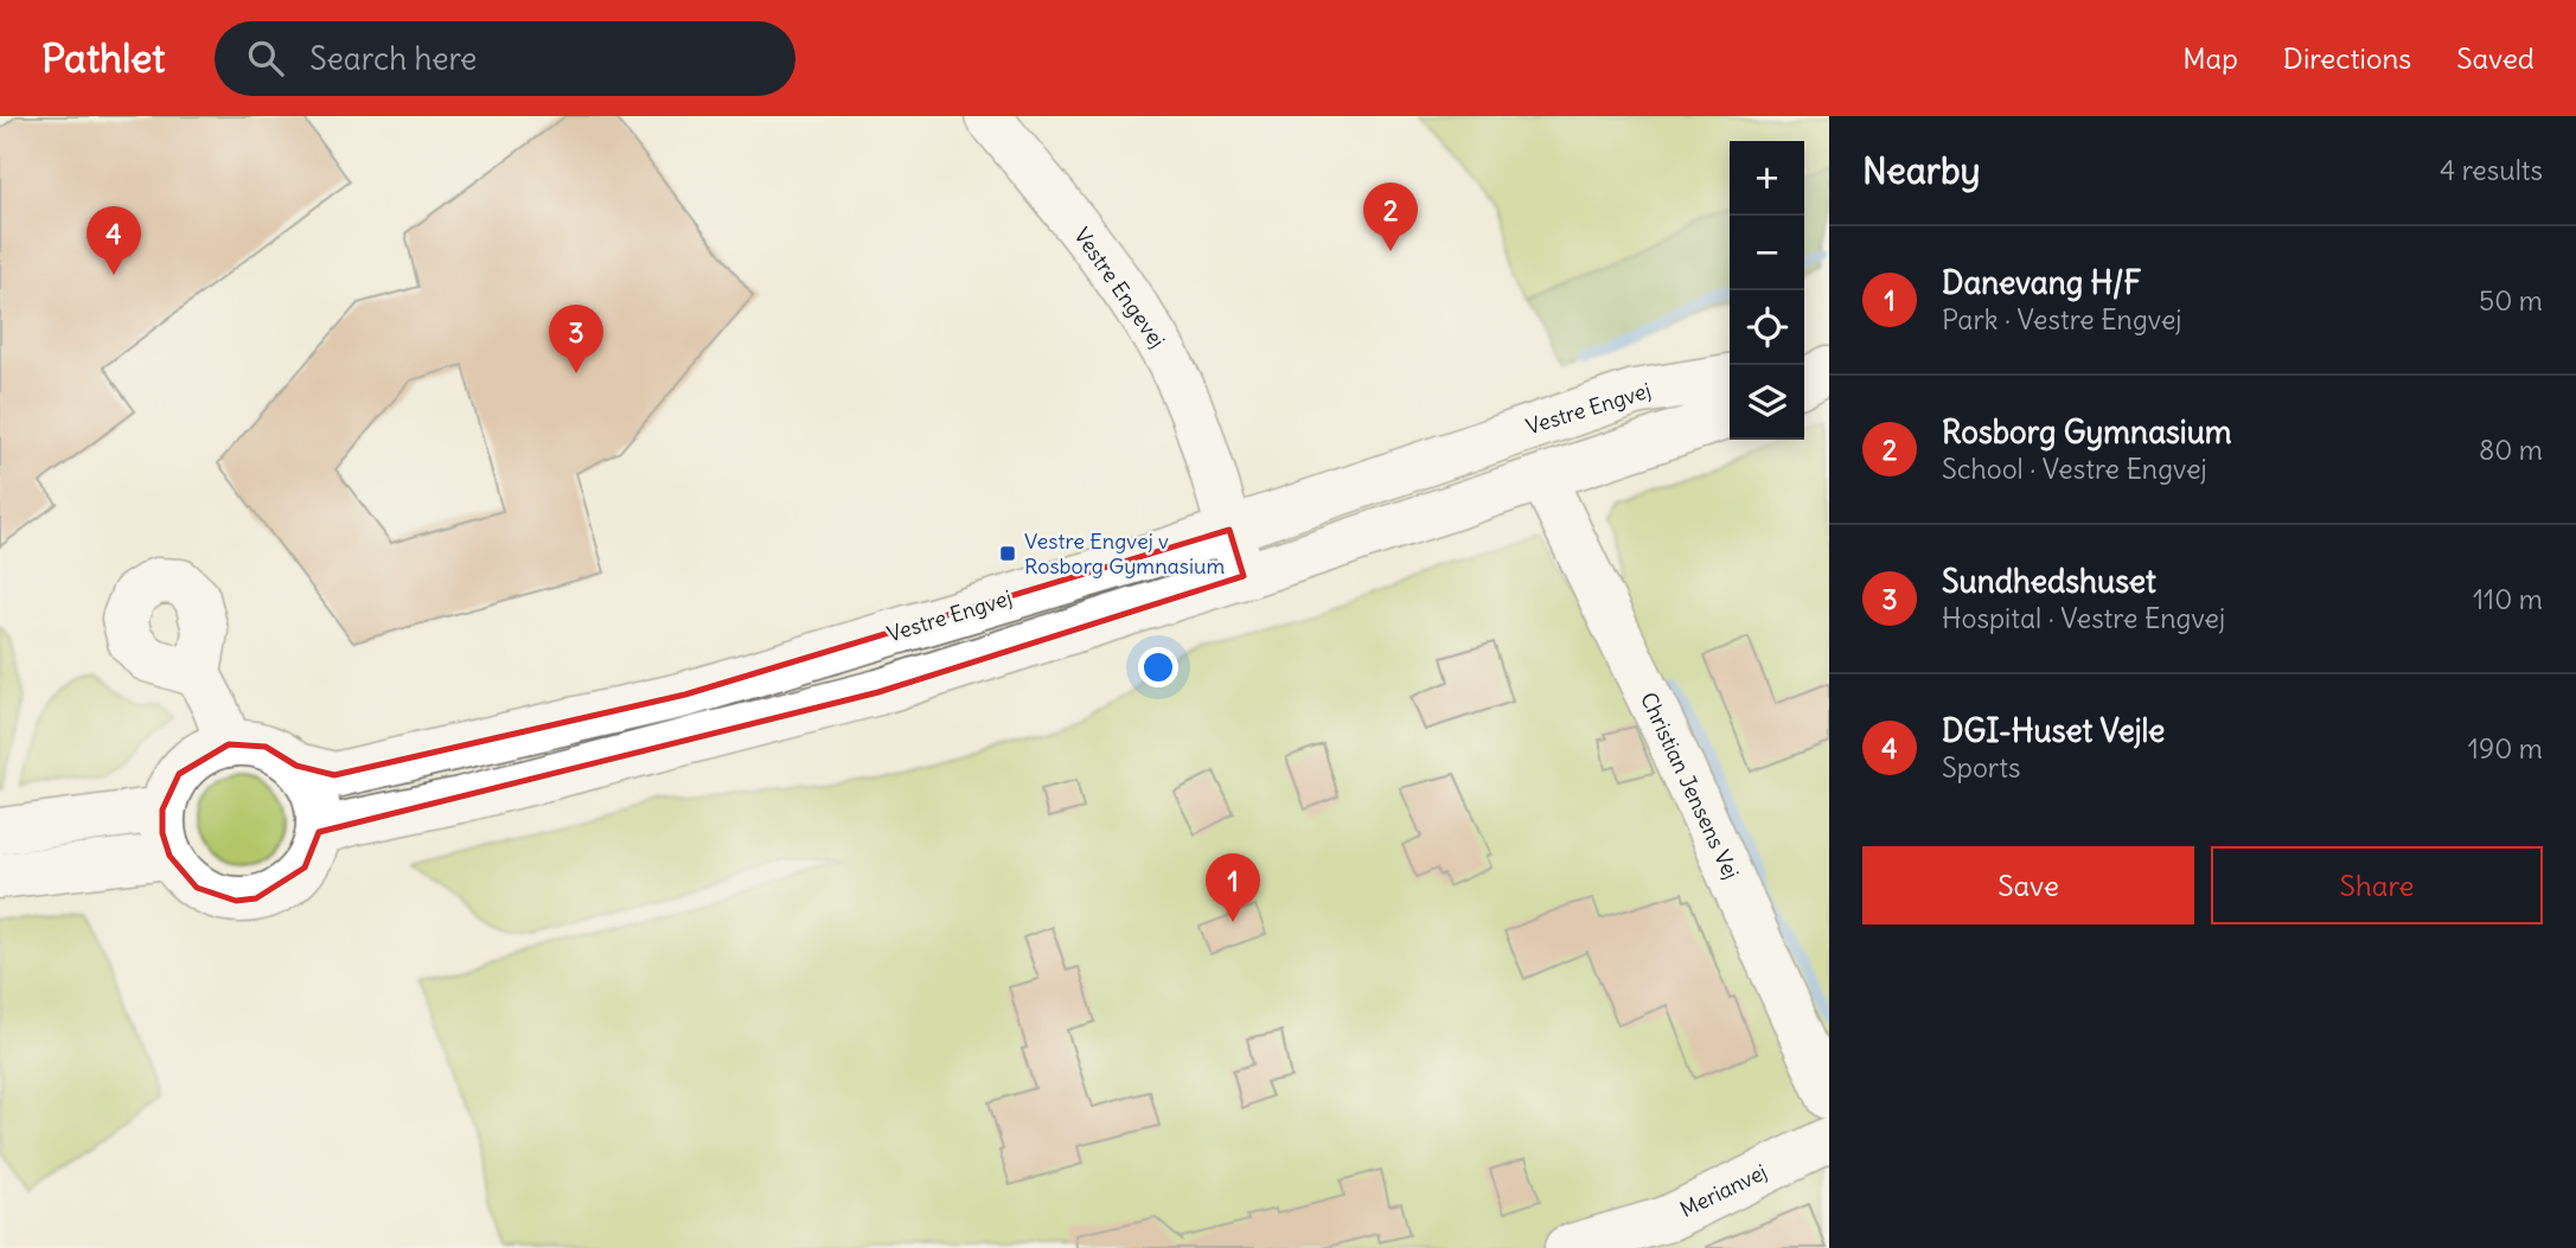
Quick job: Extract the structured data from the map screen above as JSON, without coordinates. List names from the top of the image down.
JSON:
{
  "streets": {
    "street": [
      "Vestre Engevej",
      "Vestre Engvej",
      "Christian Jensens Vej",
      "Merianvej"
    ]
  },
  "crossings": [
    ["Vestre Engevej", "Vestre Engvej"]
  ],
  "places": {
    "transit": ["Vestre Engvej v Rosborg Gymnasium"]
  },
  "page": {
    "header": "Pathlet",
    "search": "Search here",
    "nav": ["Map", "Directions", "Saved"],
    "heading": ["Nearby", "4 results"],
    "map_buttons": ["+", "−"],
    "pins": [
      "2",
      "4",
      "3",
      "1"
    ],
    "list": [
      {
        "mark": "1",
        "name": "Danevang H/F",
        "note": "Park · Vestre Engvej",
        "value": "50 m"
      },
      {
        "mark": "2",
        "name": "Rosborg Gymnasium",
        "note": "School · Vestre Engvej",
        "value": "80 m"
      },
      {
        "mark": "3",
        "name": "Sundhedshuset",
        "note": "Hospital · Vestre Engvej",
        "value": "110 m"
      },
      {
        "mark": "4",
        "name": "DGI-Huset Vejle",
        "note": "Sports",
        "value": "190 m"
      }
    ],
    "buttons": ["Save", "Share"]
  }
}
